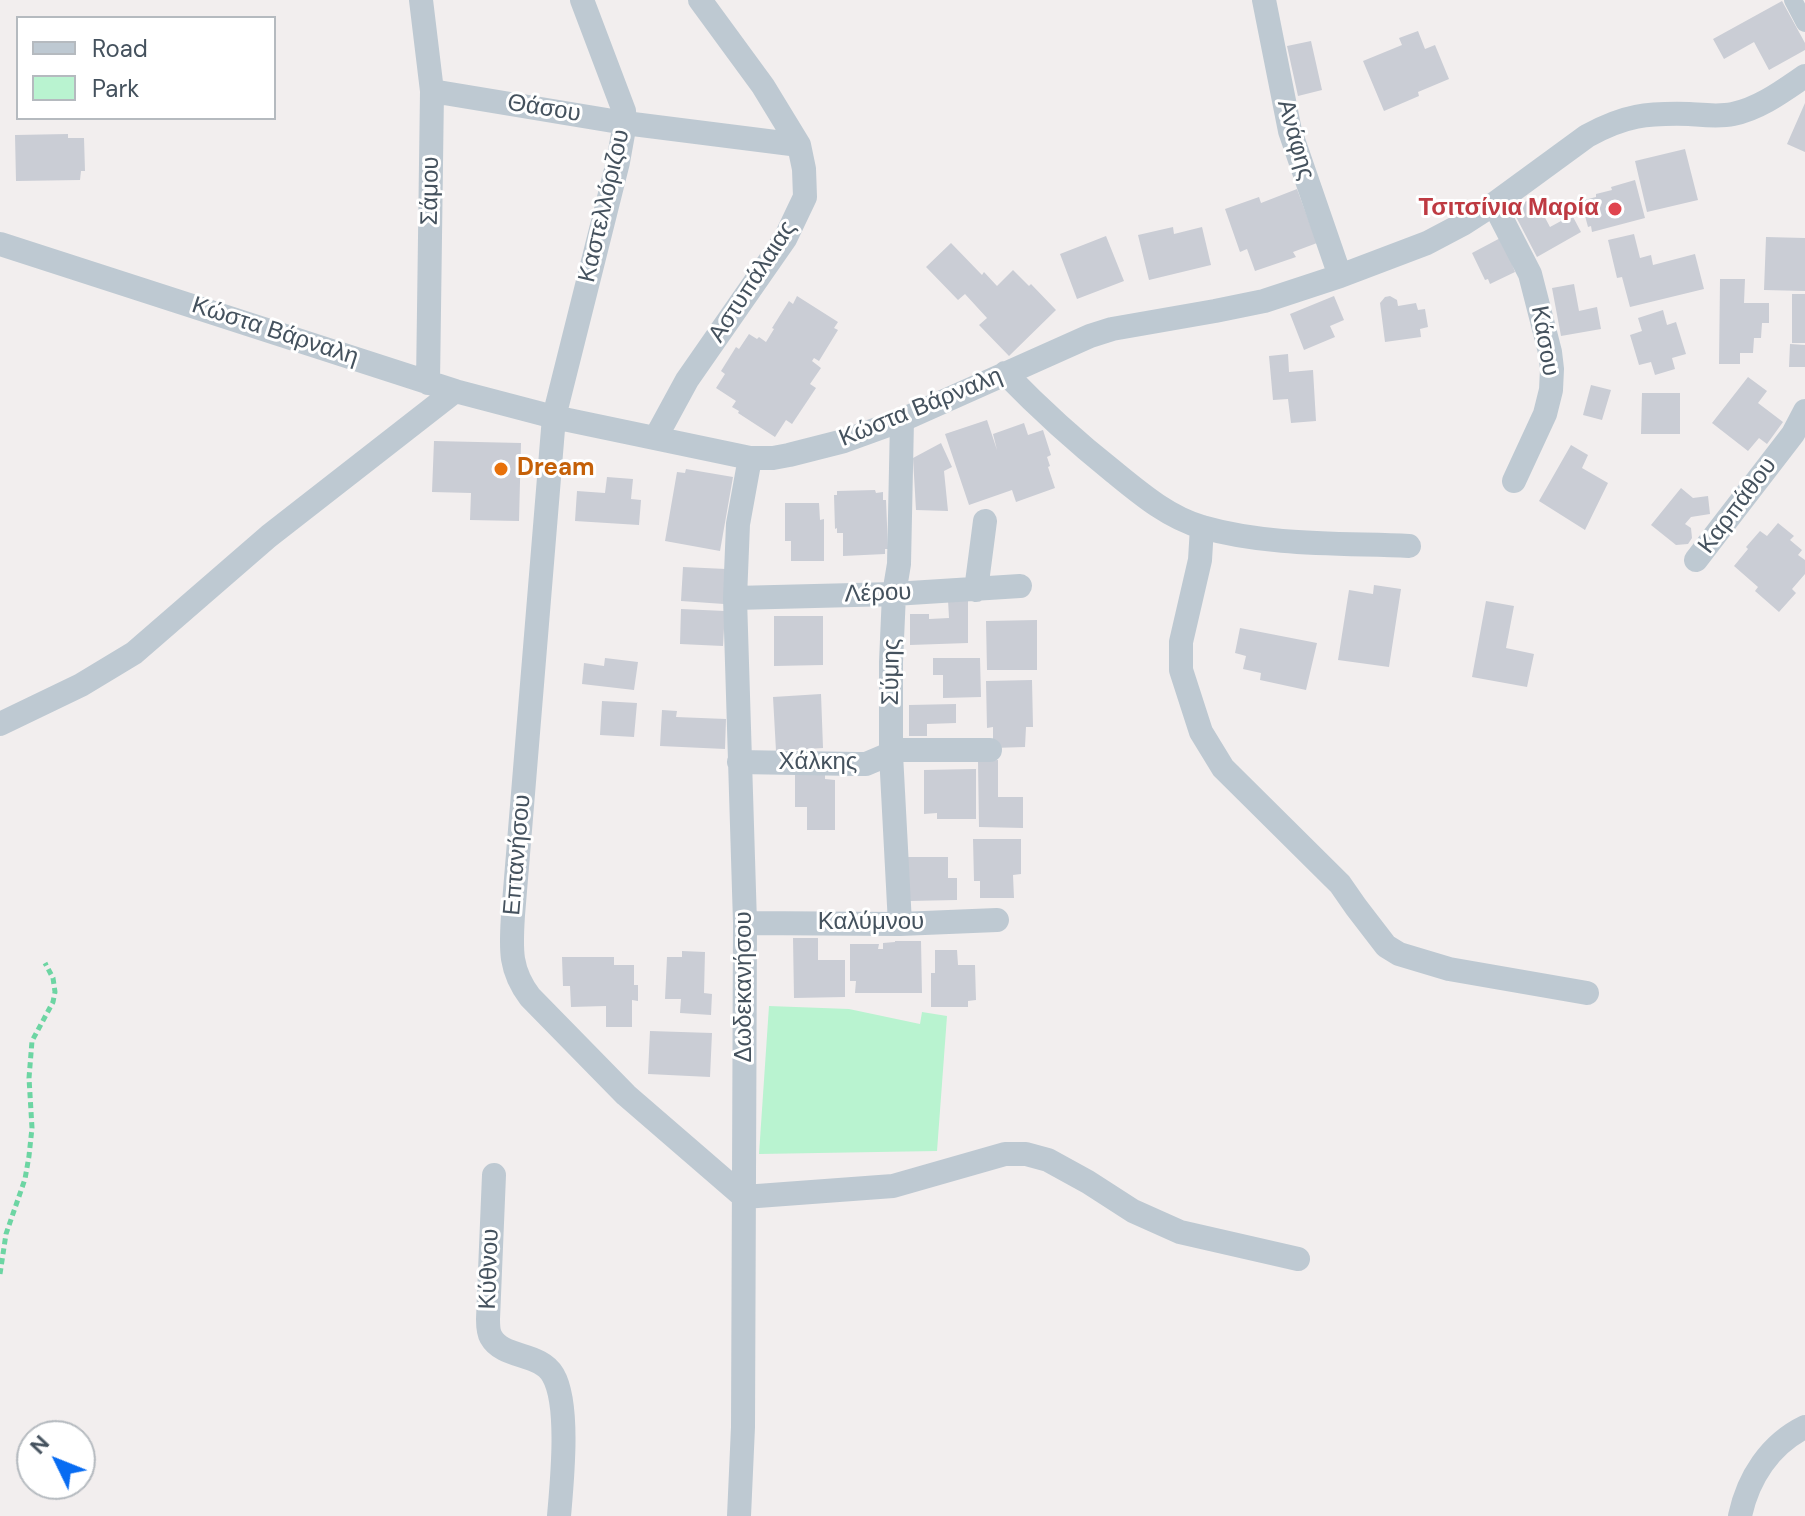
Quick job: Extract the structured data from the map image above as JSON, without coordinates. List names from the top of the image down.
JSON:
{
  "streets": {
    "street": [
      "Θάσου",
      "Ανάφης",
      "Σάμου",
      "Καστελλόριζου",
      "Αστυπάλαιας",
      "Κώστα Βάρναλη",
      "Κάσου",
      "Καρπάθου",
      "Λέρου",
      "Σύμης",
      "Χάλκης",
      "Επτανήσου",
      "Καλύμνου",
      "Δωδεκανήσου",
      "Κύθνου"
    ]
  },
  "crossings": [
    ["Θάσου", "Σάμου"],
    ["Θάσου", "Καστελλόριζου"],
    ["Θάσου", "Αστυπάλαιας"],
    ["Ανάφης", "Κώστα Βάρναλη"],
    ["Σάμου", "Κώστα Βάρναλη"],
    ["Καστελλόριζου", "Κώστα Βάρναλη"],
    ["Καστελλόριζου", "Επτανήσου"],
    ["Αστυπάλαιας", "Κώστα Βάρναλη"],
    ["Κώστα Βάρναλη", "Κάσου"],
    ["Κώστα Βάρναλη", "Σύμης"],
    ["Κώστα Βάρναλη", "Επτανήσου"],
    ["Κώστα Βάρναλη", "Δωδεκανήσου"],
    ["Λέρου", "Σύμης"],
    ["Λέρου", "Δωδεκανήσου"],
    ["Σύμης", "Χάλκης"],
    ["Σύμης", "Καλύμνου"],
    ["Χάλκης", "Δωδεκανήσου"],
    ["Επτανήσου", "Δωδεκανήσου"],
    ["Καλύμνου", "Δωδεκανήσου"]
  ],
  "places": ["Τσιτσίνια Μαρία", "Dream"],
  "legend": ["Road", "Park"],
  "north": "top left"
}
